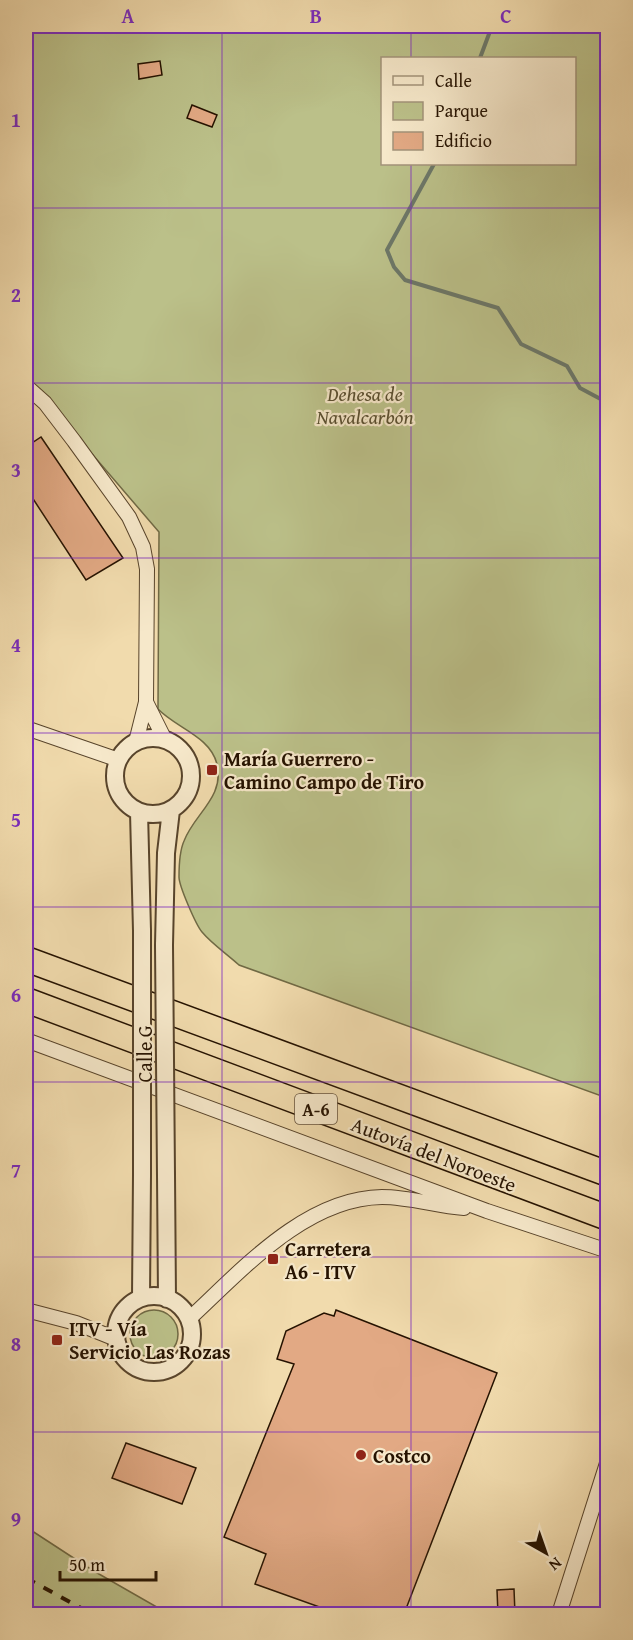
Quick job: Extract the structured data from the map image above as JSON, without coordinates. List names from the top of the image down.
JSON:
{
  "streets": {
    "highway": ["A-6", "Autovía del Noroeste"],
    "street": ["Calle G"]
  },
  "parks": ["Dehesa de Navalcarbón"],
  "places": {
    "transit": ["María Guerrero - Camino Campo de Tiro", "Carretera A6 - ITV", "ITV - Vía Servicio Las Rozas"],
    "other": ["Costco"]
  },
  "legend": ["Calle", "Parque", "Edificio"],
  "scale_bar": "50 m",
  "north": "bottom right",
  "grid": {
    "columns": ["A", "B", "C"],
    "rows": [
      "1",
      "2",
      "3",
      "4",
      "5",
      "6",
      "7",
      "8",
      "9"
    ]
  }
}
